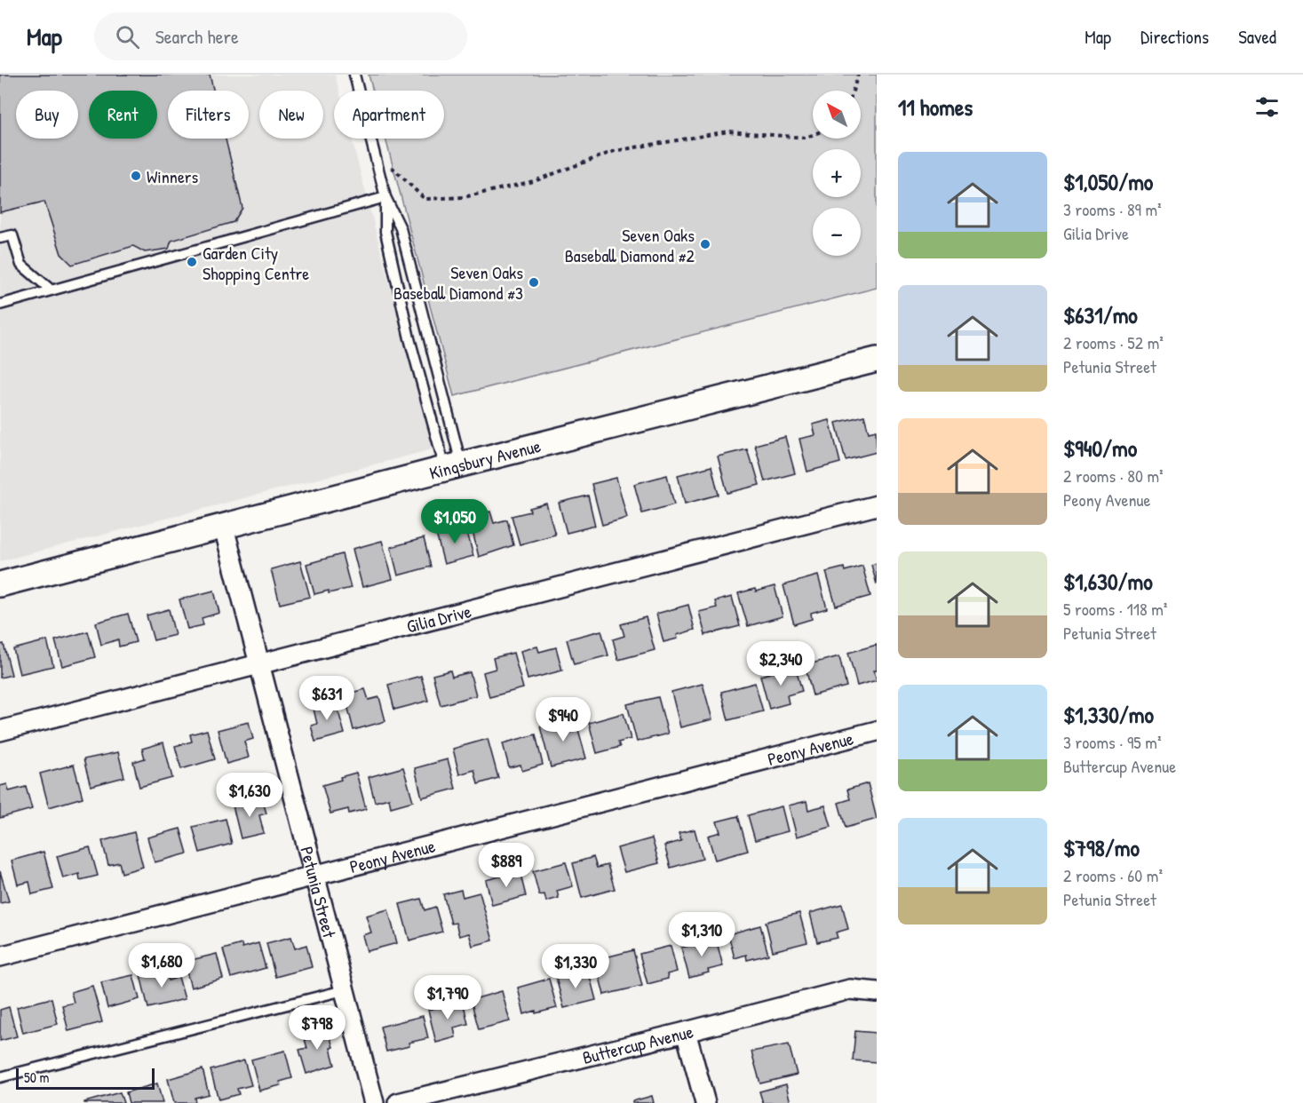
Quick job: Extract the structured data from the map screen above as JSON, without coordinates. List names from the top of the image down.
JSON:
{
  "streets": {
    "street": [
      "Kingsbury Avenue",
      "Gilia Drive",
      "Peony Avenue",
      "Petunia Street",
      "Buttercup Avenue"
    ]
  },
  "crossings": [
    ["Kingsbury Avenue", "Petunia Street"],
    ["Gilia Drive", "Petunia Street"],
    ["Peony Avenue", "Petunia Street"]
  ],
  "places": [
    "Winners",
    "Seven Oaks Baseball Diamond #2",
    "Garden City Shopping Centre",
    "Seven Oaks Baseball Diamond #3"
  ],
  "scale_bar": "50 m",
  "north": "top left",
  "page": {
    "header": "Map",
    "search": "Search here",
    "nav": ["Map", "Directions", "Saved"],
    "heading": "11 homes",
    "map_buttons": ["+", "−"],
    "chip": [
      "Buy",
      "Rent",
      "Filters",
      "New",
      "Apartment"
    ],
    "list": [
      {
        "name": "$1,050/mo",
        "note": "3 rooms · 89 m² · Gilia Drive"
      },
      {
        "name": "$631/mo",
        "note": "2 rooms · 52 m² · Petunia Street"
      },
      {
        "name": "$940/mo",
        "note": "2 rooms · 80 m² · Peony Avenue"
      },
      {
        "name": "$1,630/mo",
        "note": "5 rooms · 118 m² · Petunia Street"
      },
      {
        "name": "$1,330/mo",
        "note": "3 rooms · 95 m² · Buttercup Avenue"
      },
      {
        "name": "$798/mo",
        "note": "2 rooms · 60 m² · Petunia Street"
      }
    ],
    "price": [
      "$1,050",
      "$2,340",
      "$631",
      "$940",
      "$1,630",
      "$889",
      "$1,310",
      "$1,680",
      "$1,330",
      "$1,790",
      "$798"
    ],
    "scale": "50 m"
  }
}
